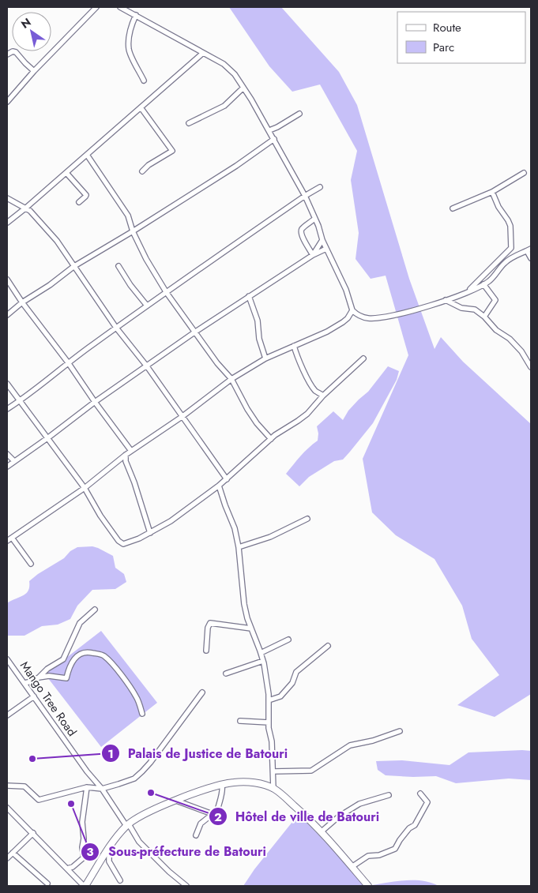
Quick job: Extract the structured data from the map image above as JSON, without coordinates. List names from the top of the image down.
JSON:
{
  "streets": {
    "street": ["Mango Tree Road"]
  },
  "places": ["Palais de Justice de Batouri", "Hôtel de ville de Batouri", "Sous-préfecture de Batouri"],
  "legend": ["Route", "Parc"],
  "north": "top left"
}
